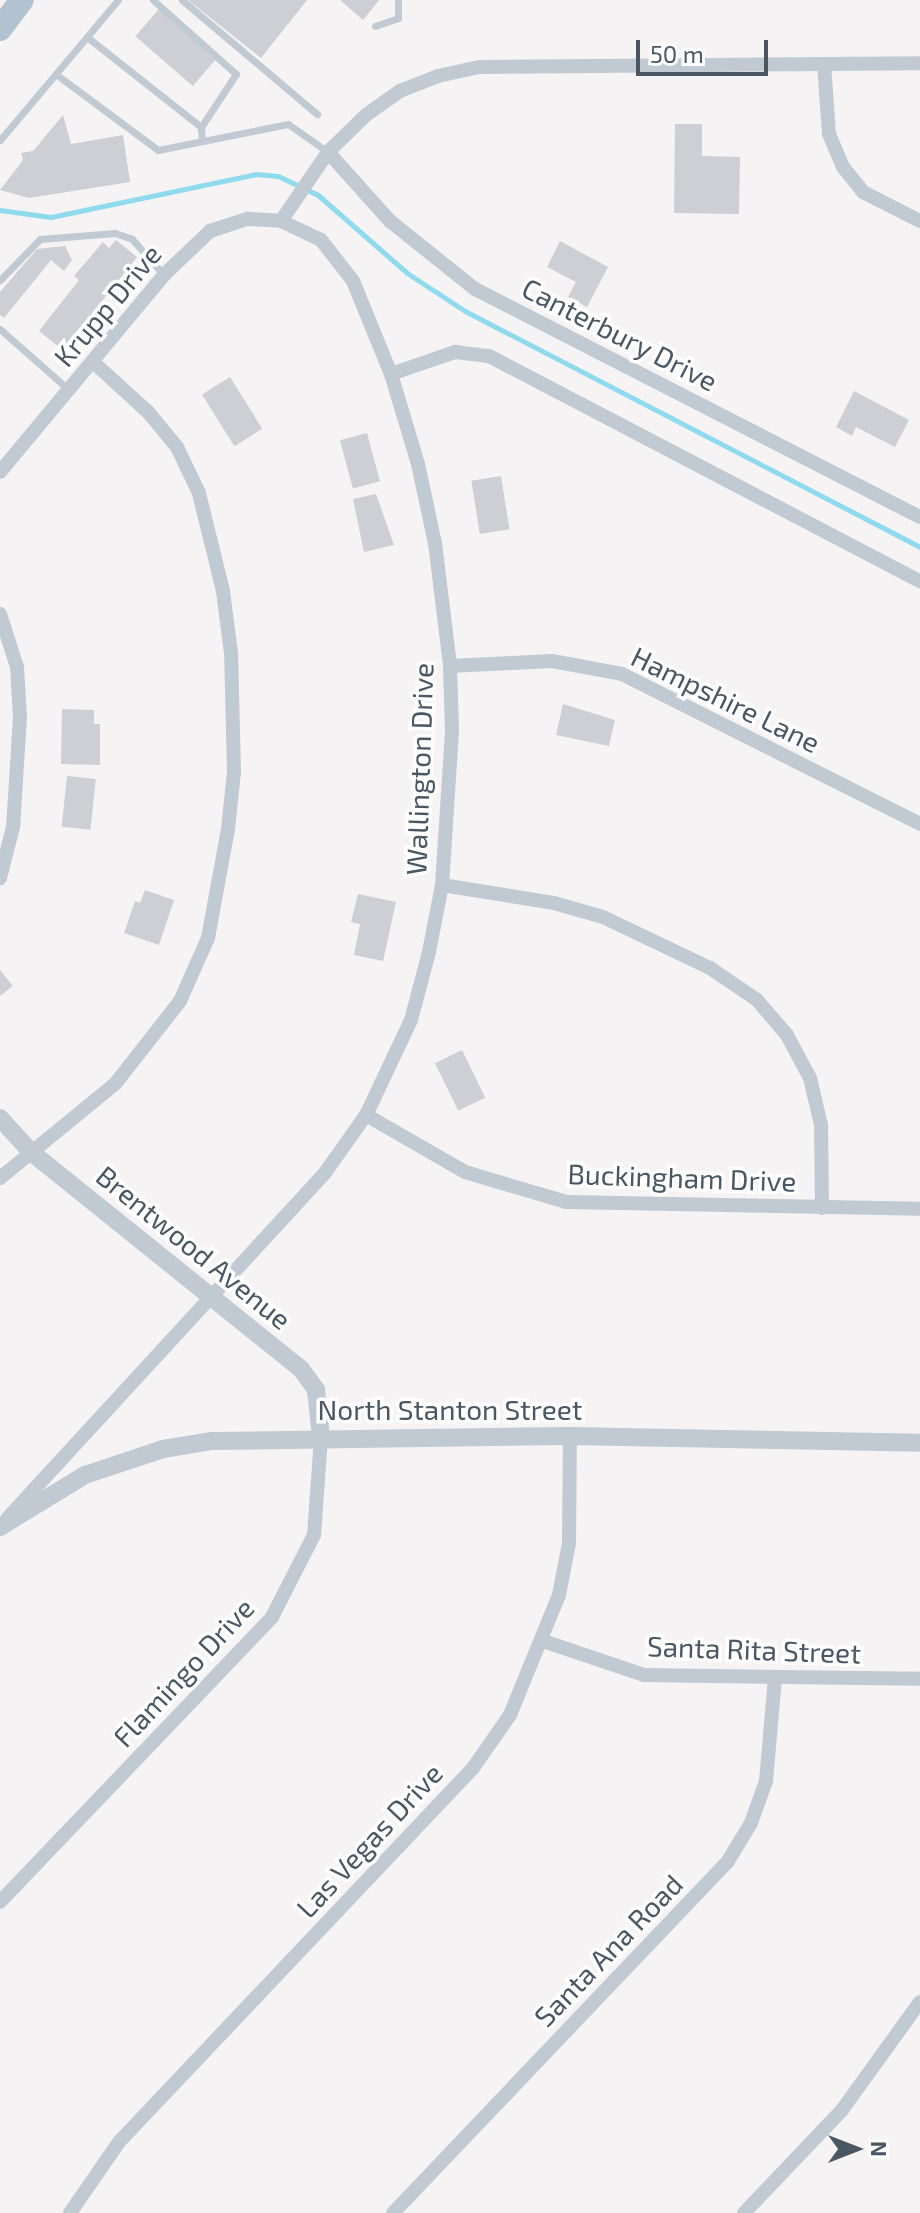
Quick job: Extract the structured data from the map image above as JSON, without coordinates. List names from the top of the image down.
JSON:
{
  "streets": {
    "street": [
      "Krupp Drive",
      "Canterbury Drive",
      "Hampshire Lane",
      "Wallington Drive",
      "Buckingham Drive",
      "Brentwood Avenue",
      "North Stanton Street",
      "Santa Rita Street",
      "Flamingo Drive",
      "Las Vegas Drive",
      "Santa Ana Road"
    ]
  },
  "crossings": [
    ["Krupp Drive", "Wallington Drive"],
    ["Hampshire Lane", "Wallington Drive"],
    ["Wallington Drive", "Buckingham Drive"],
    ["Wallington Drive", "Brentwood Avenue"],
    ["Wallington Drive", "North Stanton Street"],
    ["Brentwood Avenue", "North Stanton Street"],
    ["Brentwood Avenue", "Flamingo Drive"],
    ["North Stanton Street", "Flamingo Drive"],
    ["North Stanton Street", "Las Vegas Drive"],
    ["Santa Rita Street", "Las Vegas Drive"],
    ["Santa Rita Street", "Santa Ana Road"]
  ],
  "scale_bar": "50 m",
  "north": "right"
}
